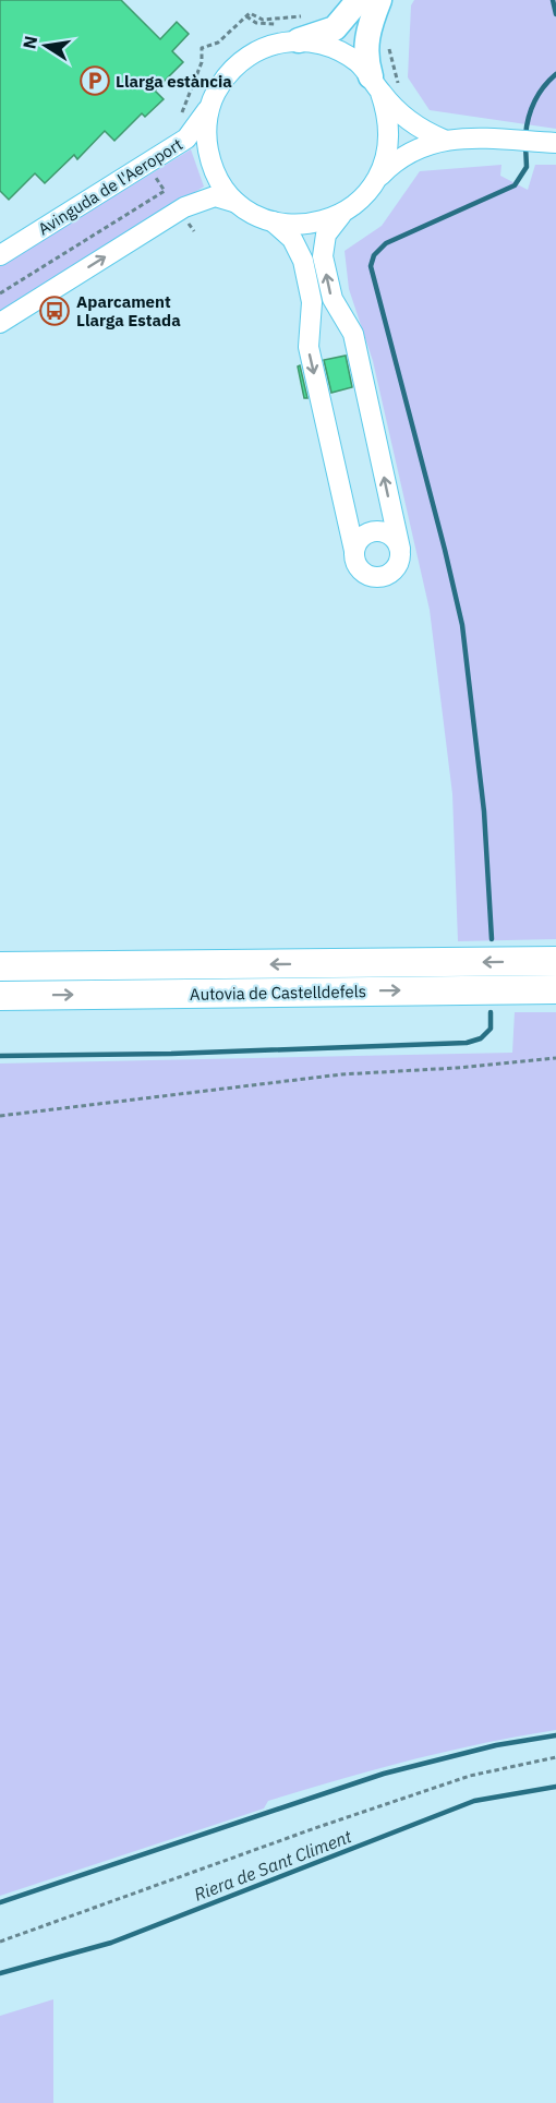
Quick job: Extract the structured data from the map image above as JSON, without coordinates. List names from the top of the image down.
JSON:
{
  "streets": {
    "highway": ["Autovia de Castelldefels"],
    "street": ["Avinguda de l'Aeroport"]
  },
  "water": ["Riera de Sant Climent"],
  "places": {
    "parking": ["Llarga estància"],
    "bus stop": ["Aparcament Llarga Estada"]
  },
  "north": "left"
}
